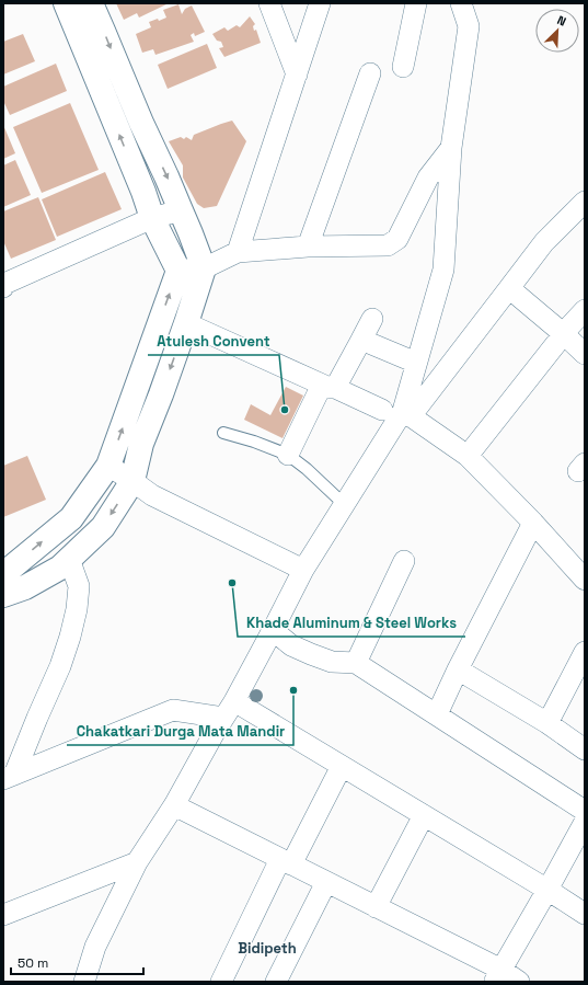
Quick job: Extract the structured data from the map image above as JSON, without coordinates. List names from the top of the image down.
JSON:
{
  "districts": ["Bidipeth"],
  "places": ["Atulesh Convent", "Khade Aluminum & Steel Works", "Chakatkari Durga Mata Mandir"],
  "scale_bar": "50 m",
  "north": "top right"
}
